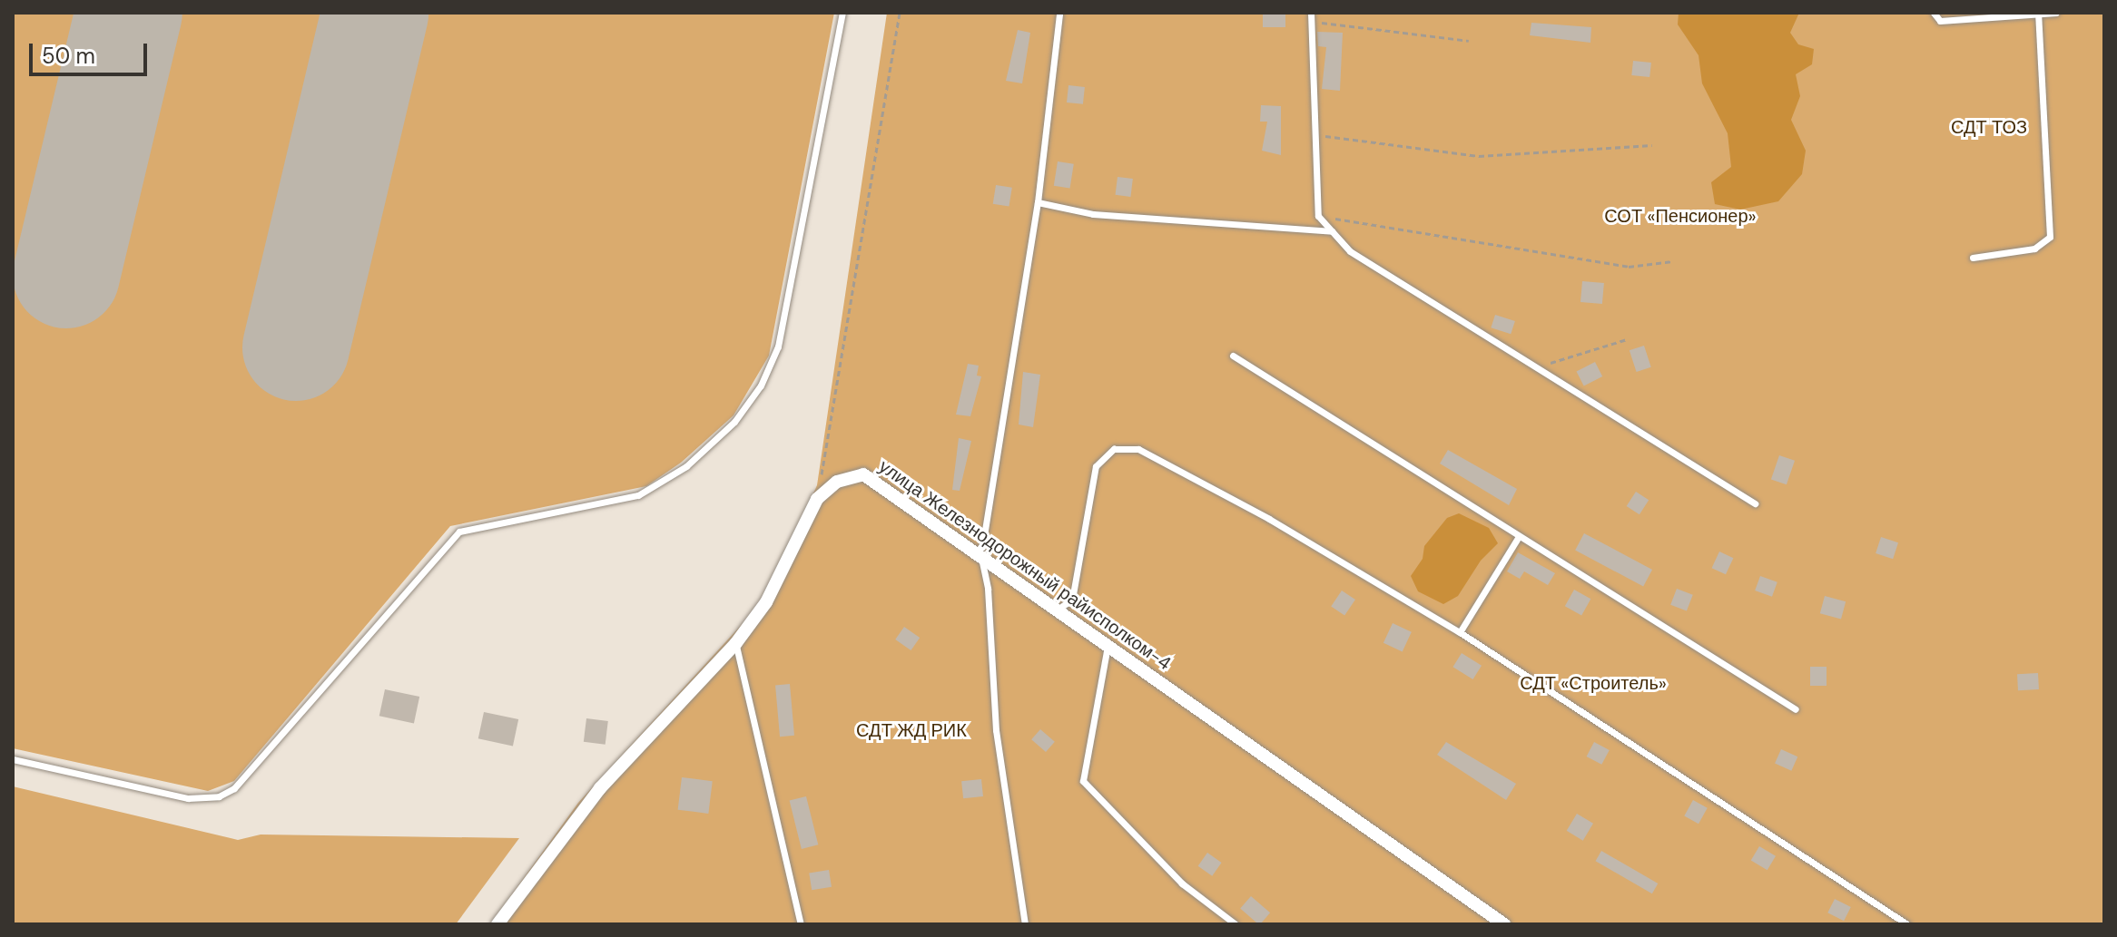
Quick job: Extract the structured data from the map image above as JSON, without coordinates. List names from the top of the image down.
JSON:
{
  "streets": {
    "street": ["улица Железнодорожный райисполком-4"]
  },
  "parks": [
    "СДТ ТОЗ",
    "СОТ «Пенсионер»",
    "СДТ «Строитель»",
    "СДТ ЖД РИК"
  ],
  "scale_bar": "50 m"
}
